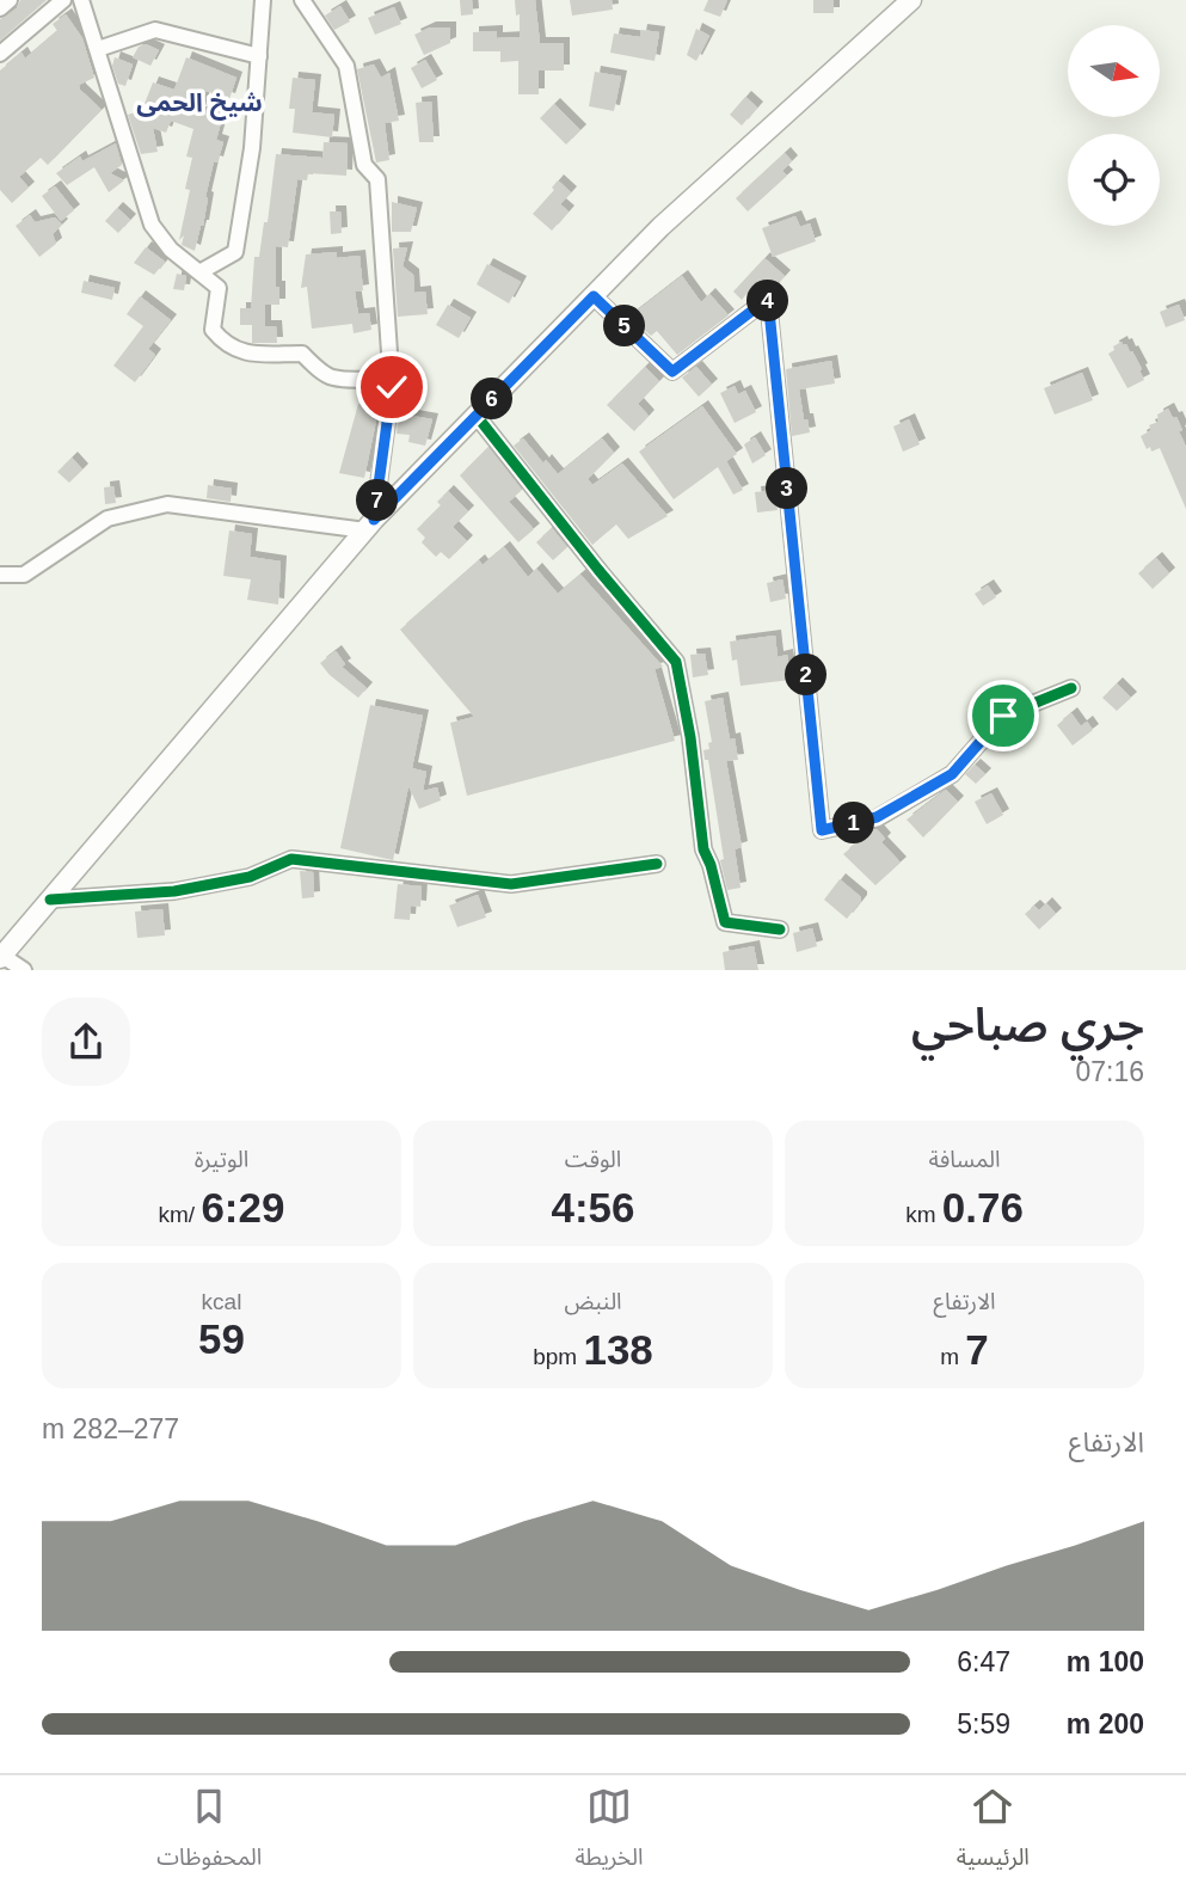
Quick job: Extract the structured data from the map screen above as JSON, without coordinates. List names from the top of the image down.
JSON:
{
  "districts": ["شيخ الحمى"],
  "north": "right",
  "page": {
    "pins": [
      "4",
      "5",
      "6",
      "3",
      "7",
      "2",
      "1"
    ],
    "heading": ["جري صباحي", "07:16"],
    "stats": [
      ["المسافة", "0.76 km"],
      ["الوقت", "4:56"],
      ["الوتيرة", "6:29 /km"],
      ["الارتفاع", "7 m"],
      ["النبض", "138 bpm"],
      ["kcal", "59"]
    ],
    "chart": ["الارتفاع", "277–282 m"],
    "list": [
      {
        "name": "100 m",
        "note": "6:47"
      },
      {
        "name": "200 m",
        "note": "5:59"
      }
    ],
    "tabs": ["الرئيسية", "الخريطة", "المحفوظات"]
  }
}
